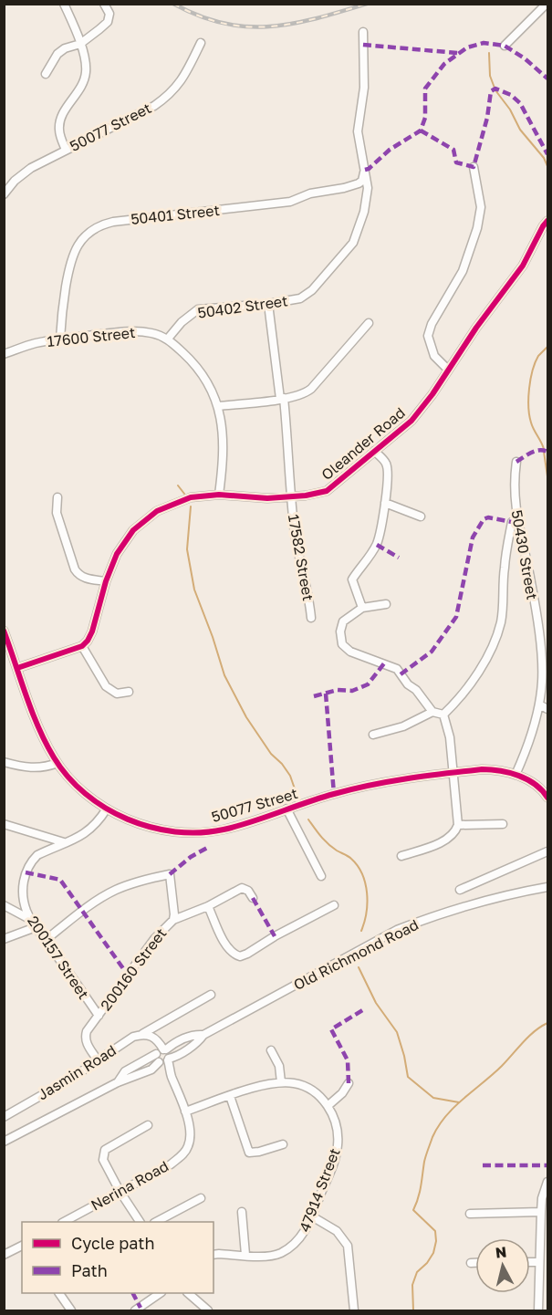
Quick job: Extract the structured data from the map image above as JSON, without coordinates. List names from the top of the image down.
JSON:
{
  "streets": {
    "street": [
      "50077 Street",
      "50401 Street",
      "50402 Street",
      "17600 Street",
      "Oleander Road",
      "50430 Street",
      "17582 Street",
      "Old Richmond Road",
      "200157 Street",
      "200160 Street",
      "Jasmin Road",
      "Nerina Road",
      "47914 Street"
    ]
  },
  "crossings": [
    ["50077 Street", "50430 Street"],
    ["50077 Street", "200157 Street"],
    ["50401 Street", "50402 Street"],
    ["50401 Street", "17600 Street"],
    ["50402 Street", "17600 Street"],
    ["50402 Street", "17582 Street"],
    ["17600 Street", "Oleander Road"],
    ["Oleander Road", "17582 Street"],
    ["200157 Street", "200160 Street"],
    ["200160 Street", "Jasmin Road"],
    ["Nerina Road", "47914 Street"]
  ],
  "legend": ["Cycle path", "Path"],
  "north": "top"
}
